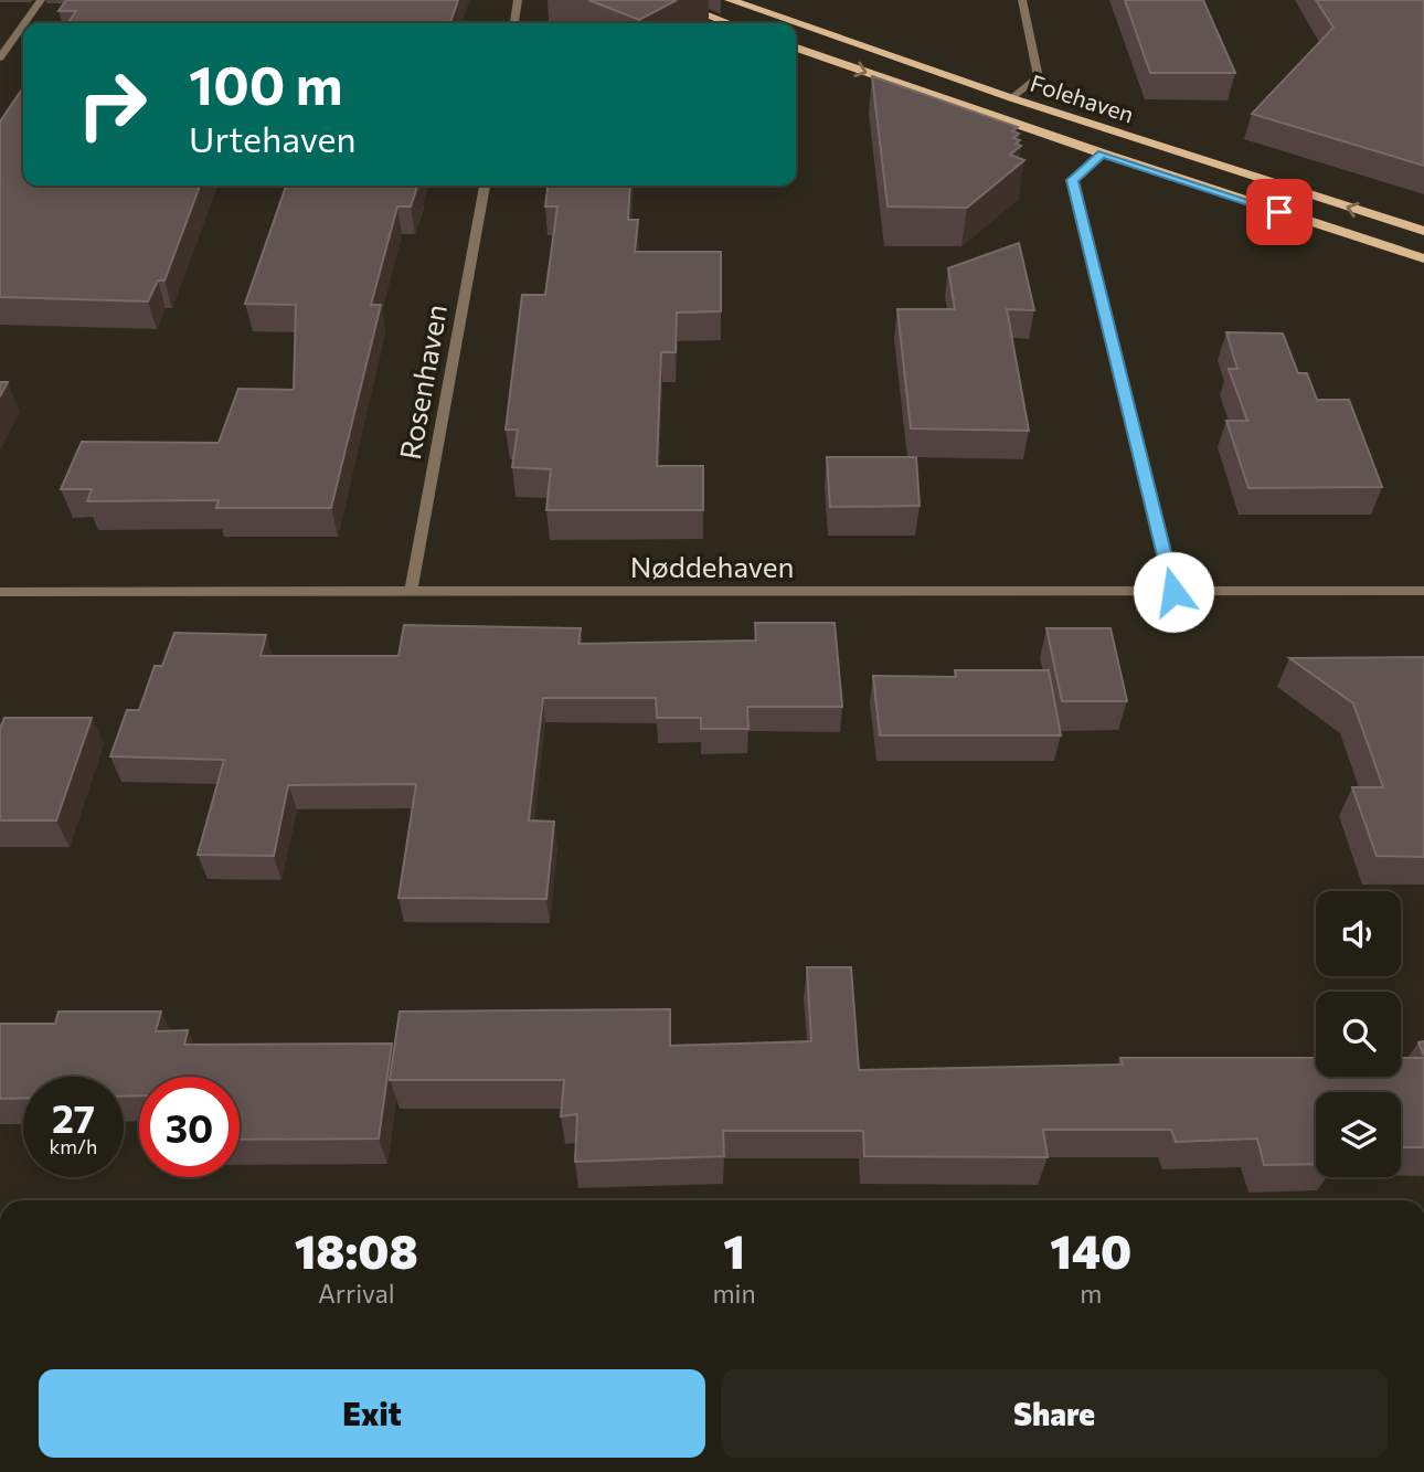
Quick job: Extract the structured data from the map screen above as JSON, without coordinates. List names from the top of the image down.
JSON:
{
  "streets": {
    "main road": ["Folehaven"],
    "street": ["Rosenhaven", "Nøddehaven"]
  },
  "crossings": [
    ["Rosenhaven", "Nøddehaven"]
  ],
  "page": {
    "turn": ["100 m", "Urtehaven"],
    "speed": "27 km/h",
    "limit": "30",
    "eta": [
      "18:08",
      "Arrival",
      "1",
      "min",
      "140",
      "m"
    ],
    "buttons": ["Exit", "Share"]
  }
}
